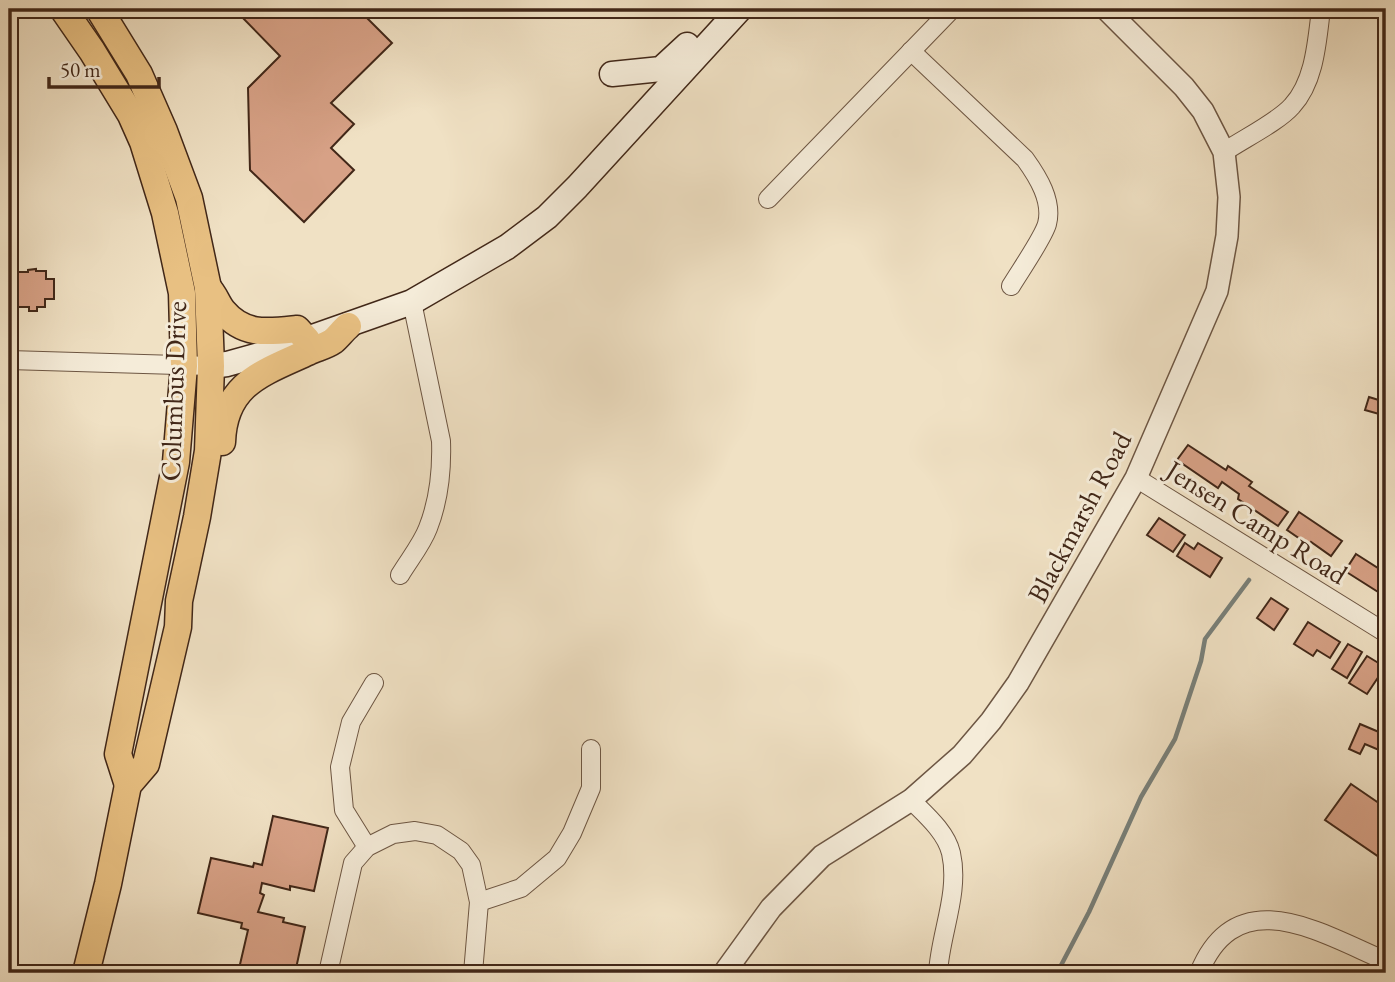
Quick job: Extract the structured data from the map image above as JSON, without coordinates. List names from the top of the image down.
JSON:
{
  "streets": {
    "main road": ["Columbus Drive"],
    "street": ["Blackmarsh Road", "Jensen Camp Road"]
  },
  "crossings": [
    ["Blackmarsh Road", "Jensen Camp Road"]
  ],
  "scale_bar": "50 m"
}
